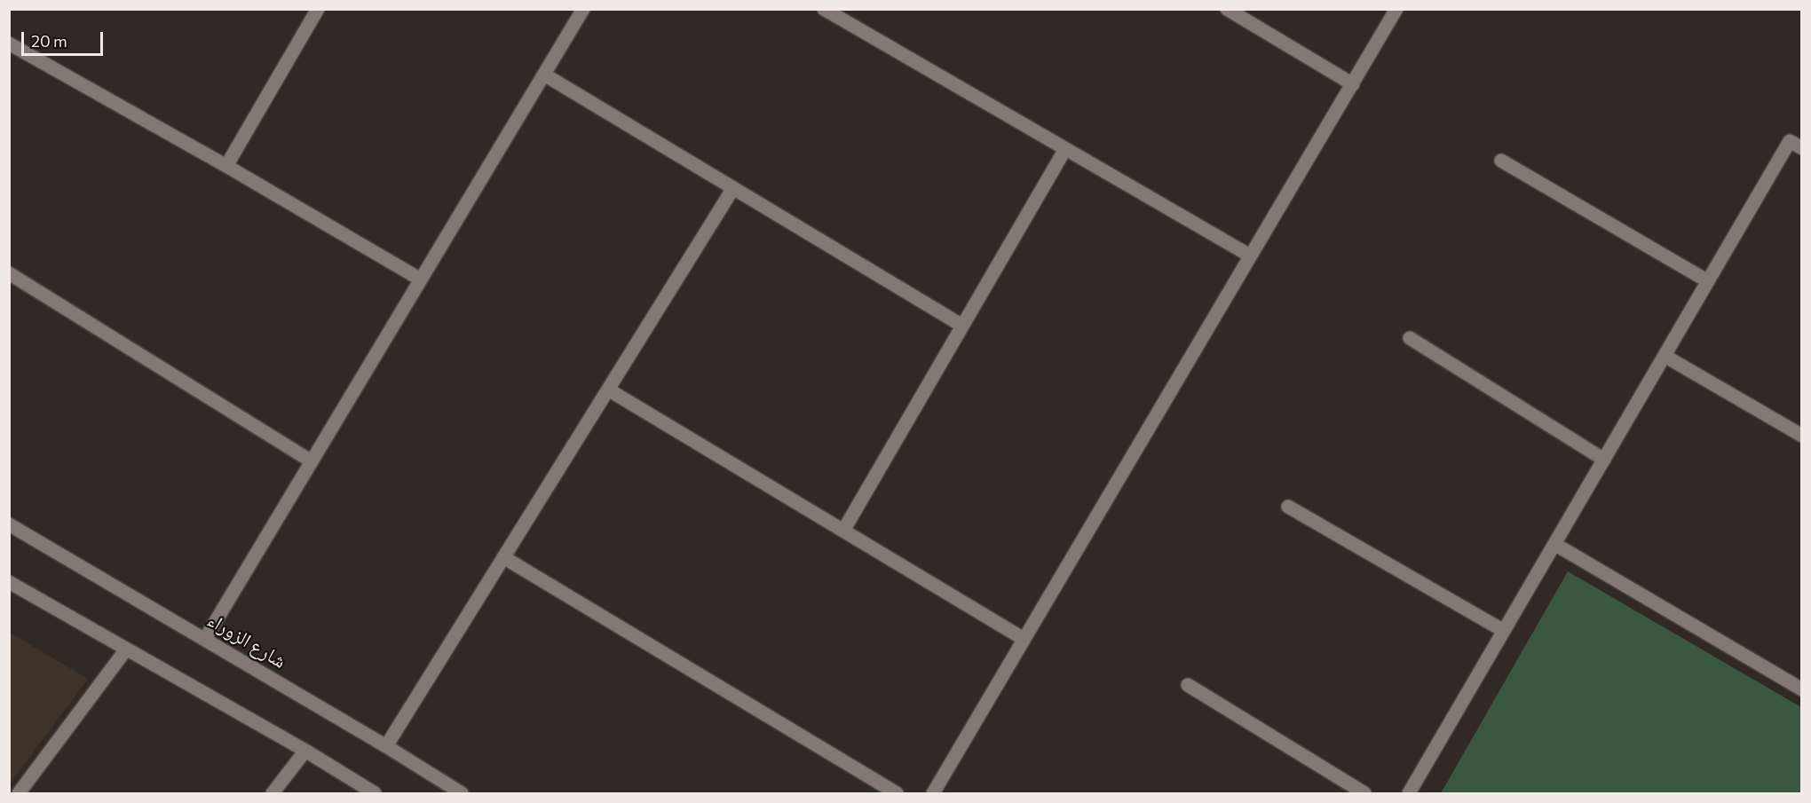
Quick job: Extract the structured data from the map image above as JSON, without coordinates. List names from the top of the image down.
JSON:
{
  "streets": {
    "street": ["شارع الزوراء"]
  },
  "scale_bar": "20 m"
}
